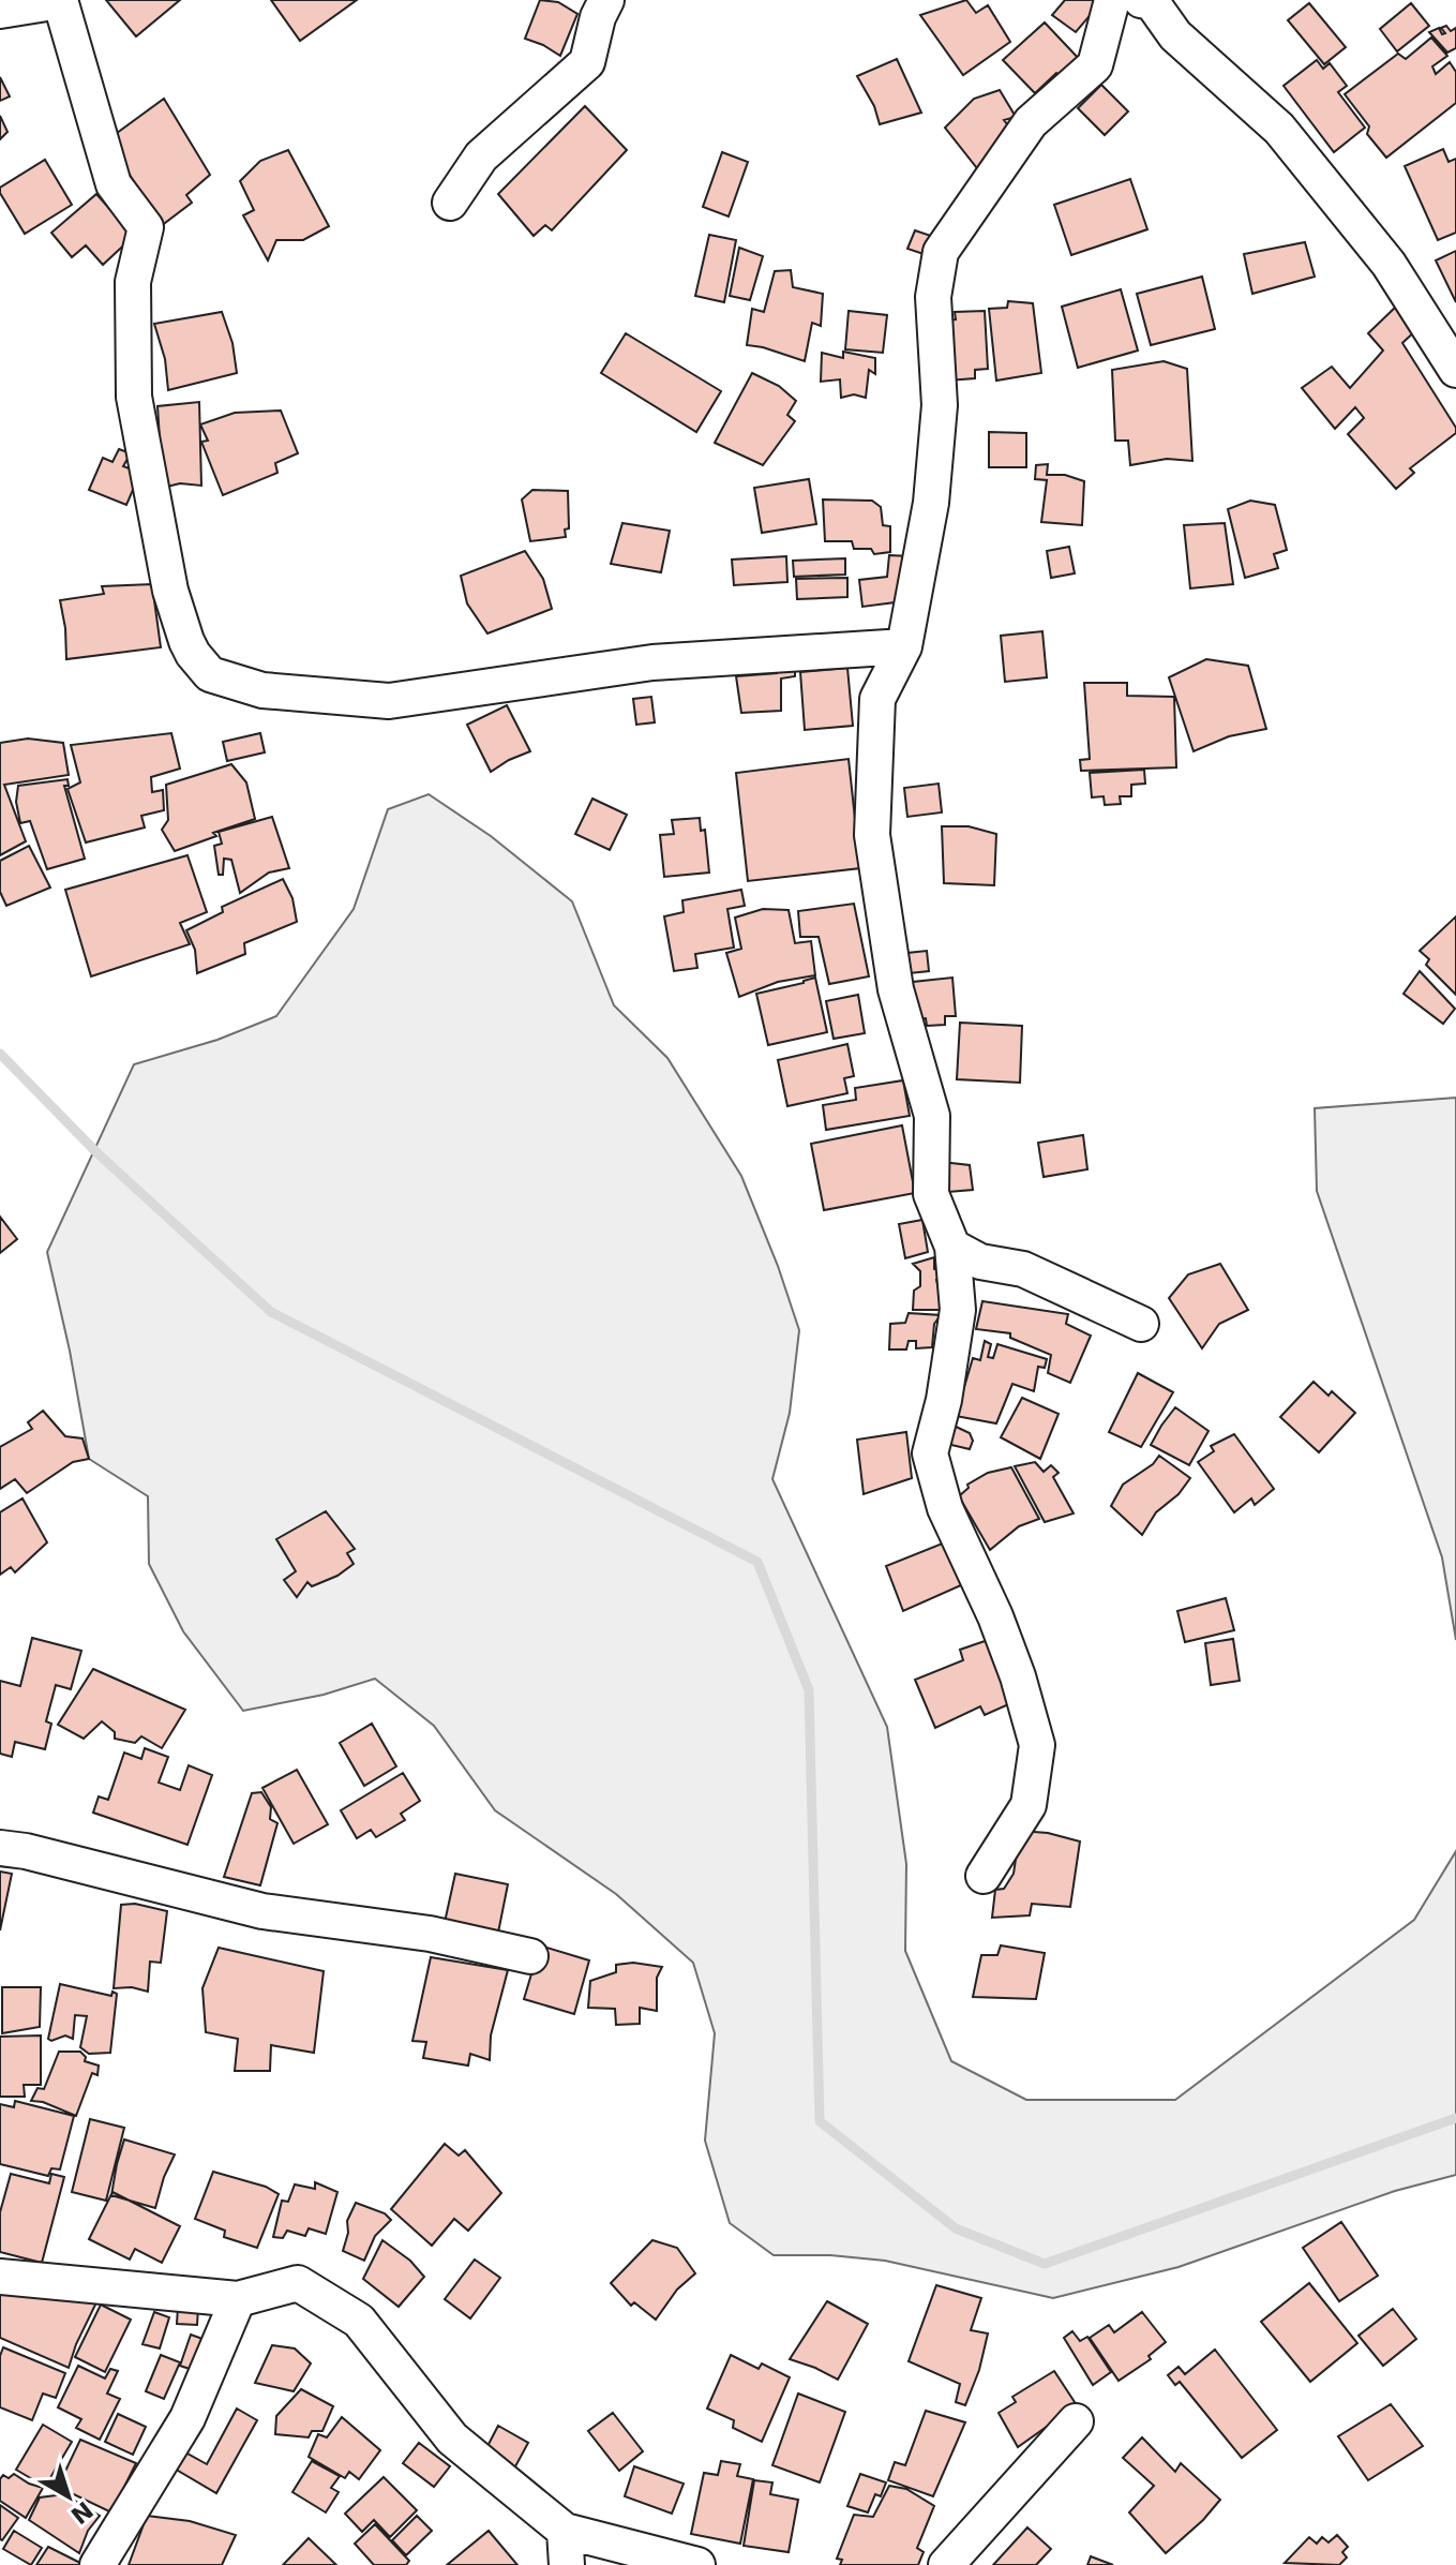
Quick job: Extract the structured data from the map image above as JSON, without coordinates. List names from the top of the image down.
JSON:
{
  "north": "bottom right"
}
